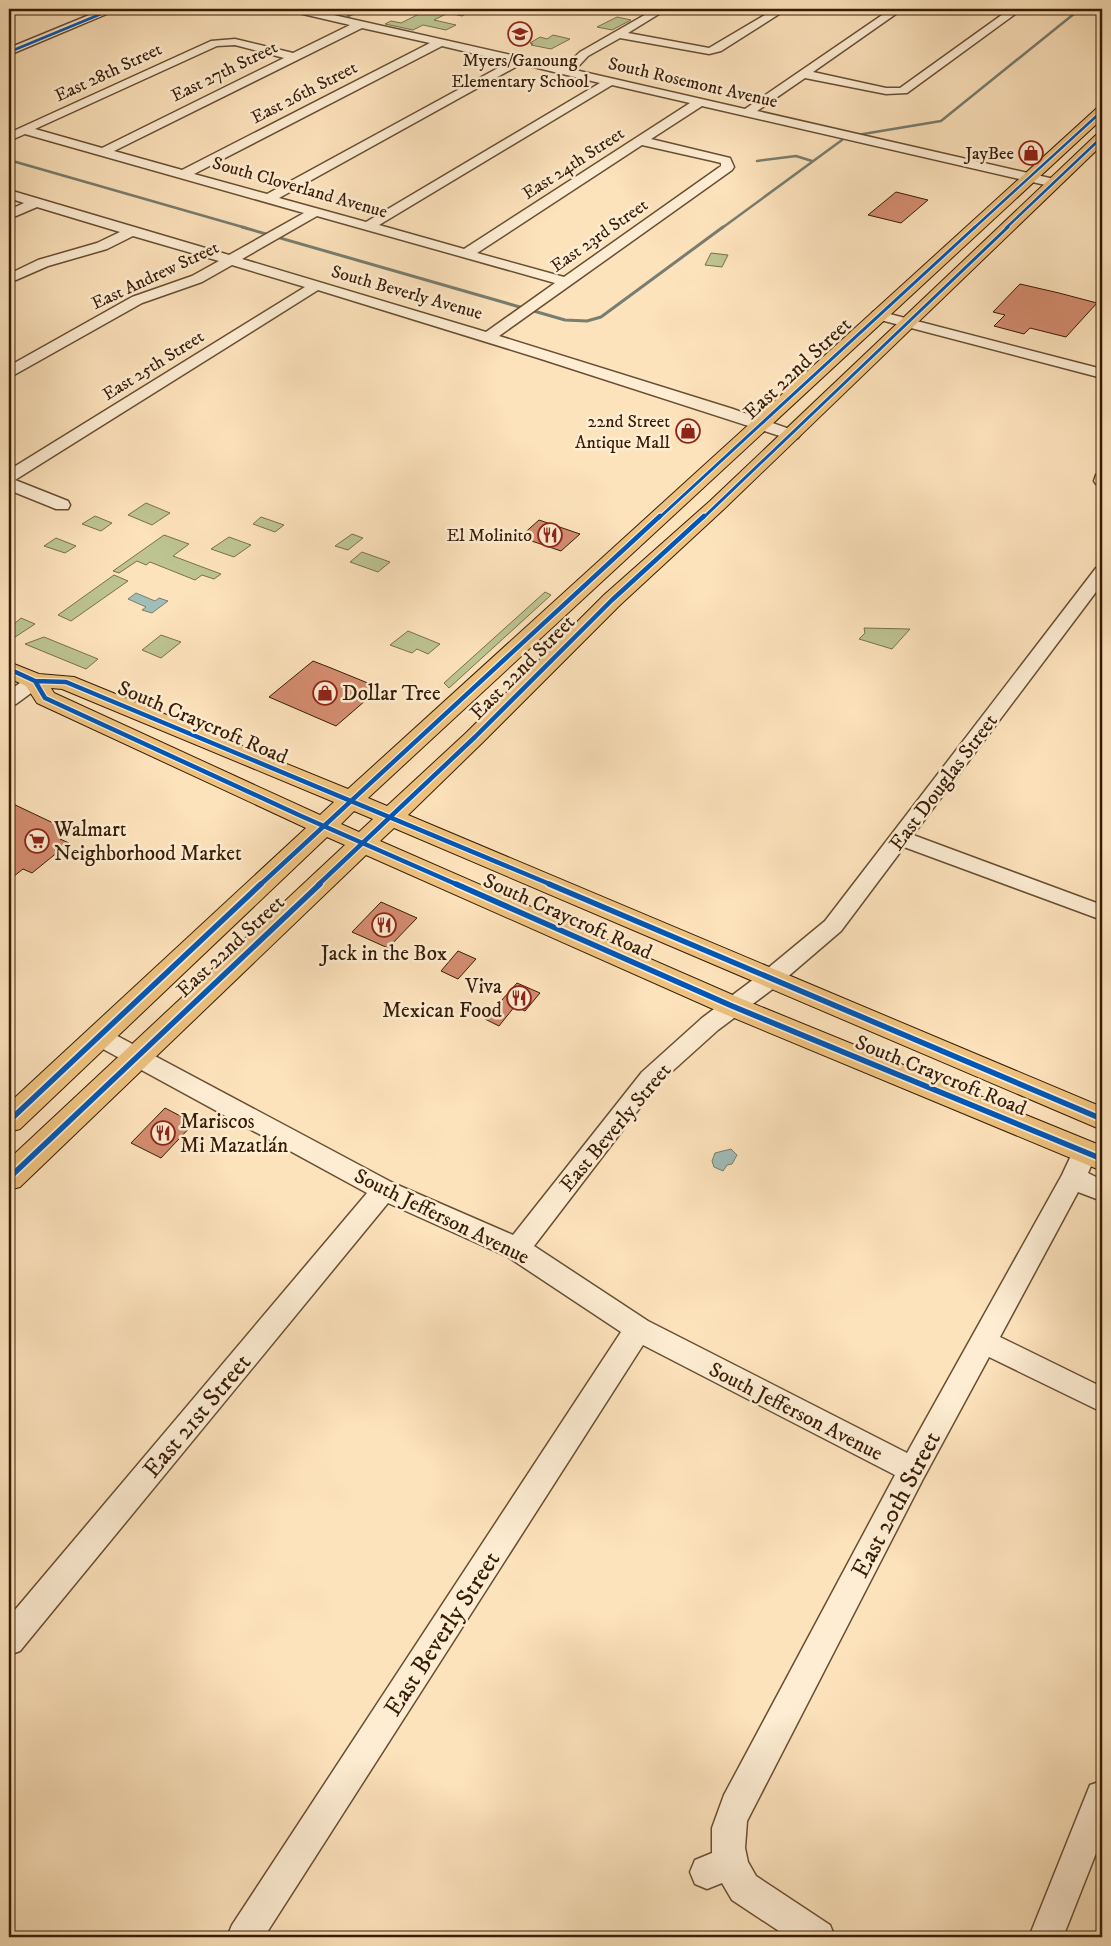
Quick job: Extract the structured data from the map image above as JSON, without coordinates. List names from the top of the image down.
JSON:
{
  "streets": {
    "main road": ["East 22nd Street", "South Craycroft Road"],
    "street": [
      "East 27th Street",
      "East 28th Street",
      "South Rosemont Avenue",
      "East 26th Street",
      "East 24th Street",
      "South Cloverland Avenue",
      "East 23rd Street",
      "East Andrew Street",
      "South Beverly Avenue",
      "East 25th Street",
      "East Douglas Street",
      "East Beverly Street",
      "South Jefferson Avenue",
      "East 21st Street",
      "East 20th Street"
    ]
  },
  "crossings": [
    ["East 27th Street", "East 28th Street"],
    ["East 27th Street", "South Rosemont Avenue"],
    ["East 27th Street", "South Cloverland Avenue"],
    ["East 28th Street", "South Cloverland Avenue"],
    ["South Rosemont Avenue", "East 26th Street"],
    ["South Rosemont Avenue", "East 24th Street"],
    ["South Rosemont Avenue", "East 22nd Street"],
    ["East 26th Street", "South Cloverland Avenue"],
    ["East 24th Street", "South Cloverland Avenue"],
    ["East 24th Street", "East 23rd Street"],
    ["South Cloverland Avenue", "East 23rd Street"],
    ["South Cloverland Avenue", "East Andrew Street"],
    ["East 23rd Street", "South Beverly Avenue"],
    ["East Andrew Street", "South Beverly Avenue"],
    ["South Beverly Avenue", "East 25th Street"],
    ["South Beverly Avenue", "East 22nd Street"],
    ["East 22nd Street", "South Craycroft Road"],
    ["East 22nd Street", "South Jefferson Avenue"],
    ["South Craycroft Road", "East Douglas Street"],
    ["South Craycroft Road", "East Beverly Street"],
    ["South Craycroft Road", "East 20th Street"],
    ["East Douglas Street", "East Beverly Street"],
    ["East Beverly Street", "South Jefferson Avenue"],
    ["South Jefferson Avenue", "East 21st Street"],
    ["South Jefferson Avenue", "East 20th Street"]
  ],
  "places": {
    "school or university": ["Myers/Ganoung Elementary School"],
    "shop": ["JayBee", "22nd Street Antique Mall", "Dollar Tree"],
    "restaurant": [
      "El Molinito",
      "Jack in the Box",
      "Viva Mexican Food",
      "Mariscos Mi Mazatlán"
    ],
    "supermarket": ["Walmart Neighborhood Market"]
  }
}
